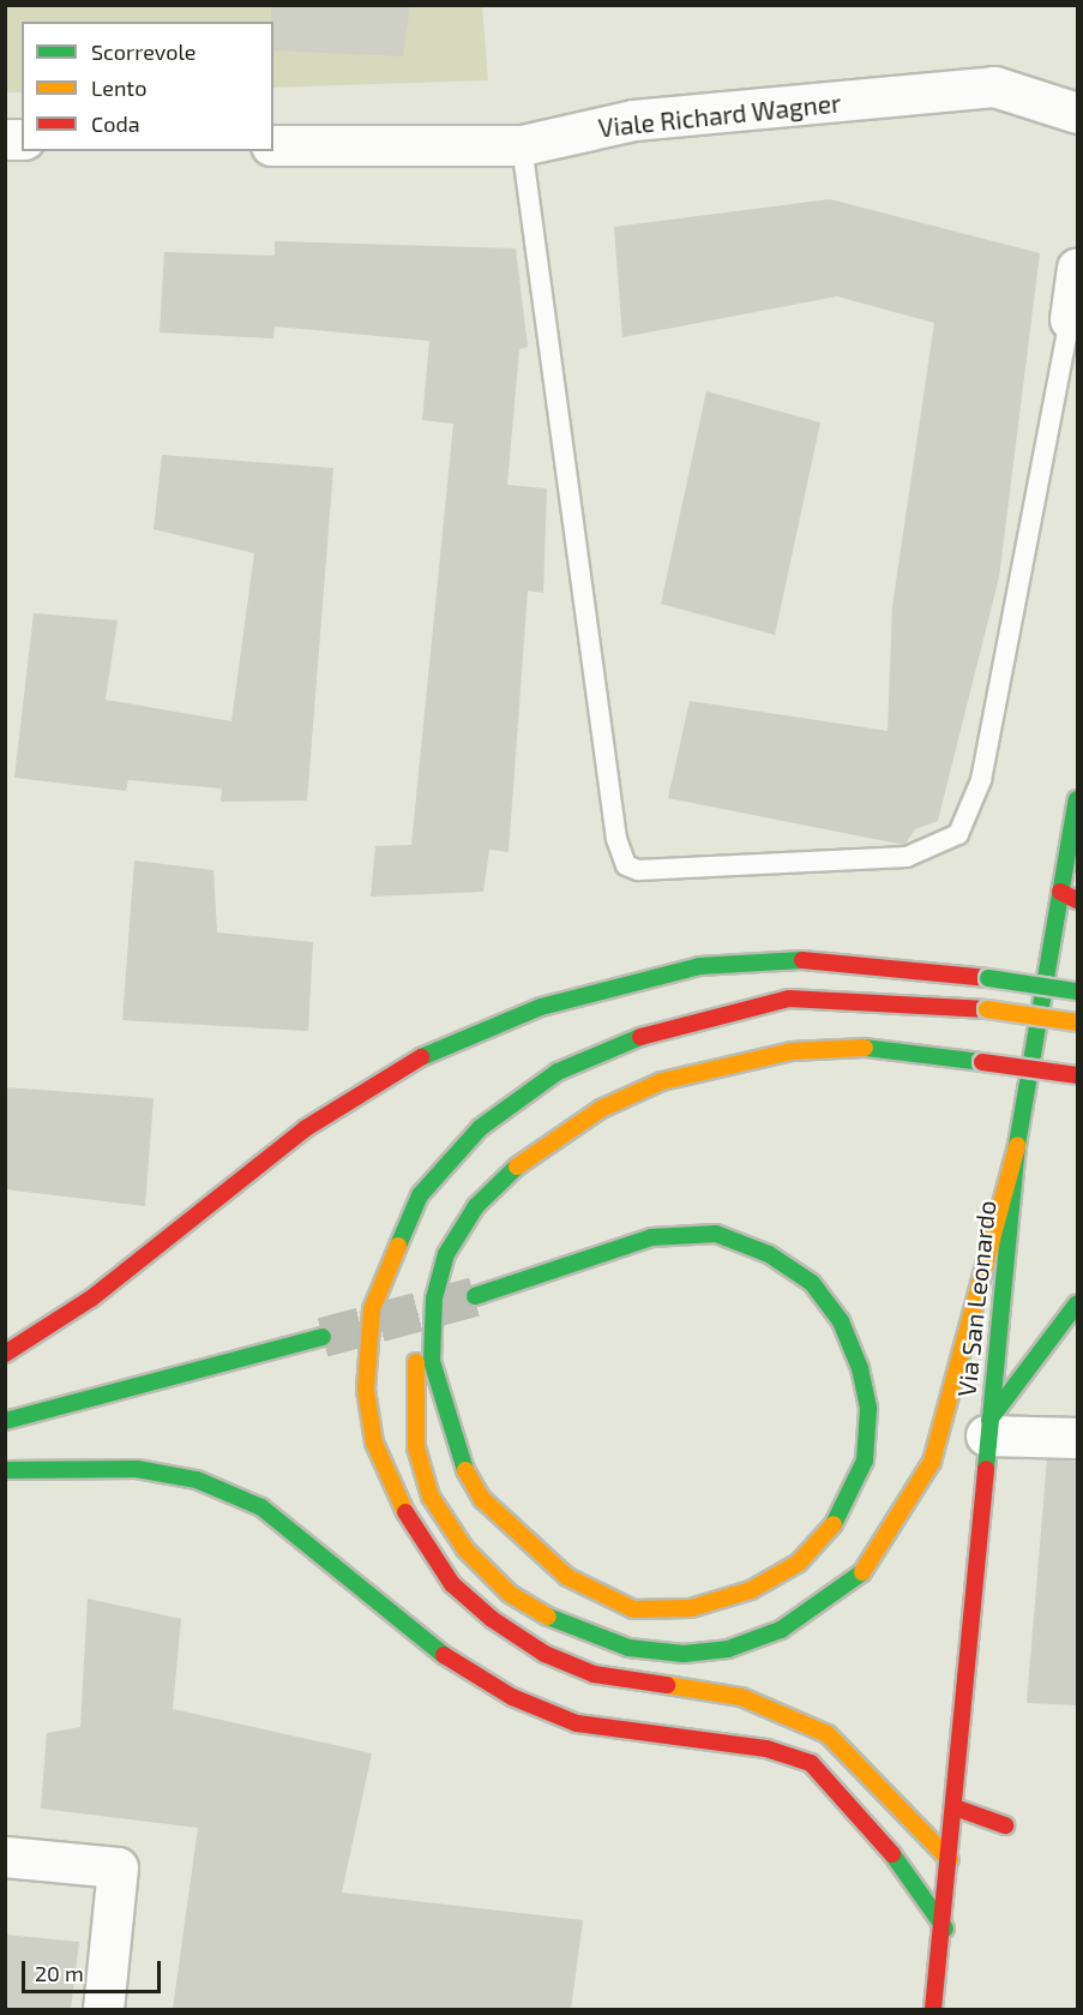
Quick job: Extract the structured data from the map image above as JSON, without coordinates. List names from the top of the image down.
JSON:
{
  "streets": {
    "main road": ["Via San Leonardo"],
    "street": ["Viale Richard Wagner"]
  },
  "legend": ["Scorrevole", "Lento", "Coda"],
  "scale_bar": "20 m"
}
